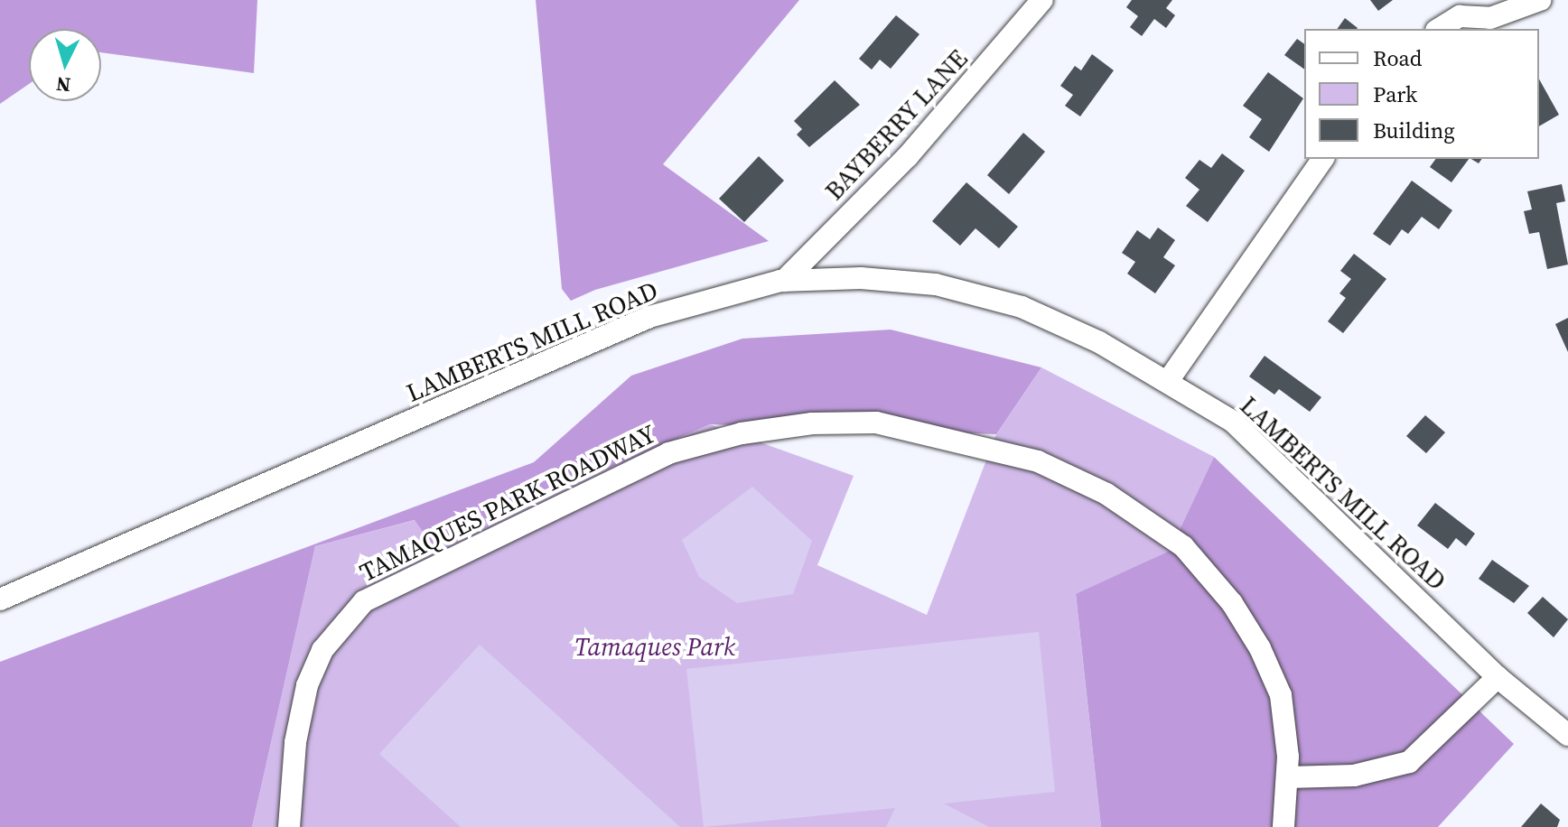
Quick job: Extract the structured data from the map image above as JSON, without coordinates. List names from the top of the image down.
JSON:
{
  "streets": {
    "street": ["BAYBERRY LANE", "LAMBERTS MILL ROAD", "TAMAQUES PARK ROADWAY"]
  },
  "crossings": [
    ["BAYBERRY LANE", "LAMBERTS MILL ROAD"]
  ],
  "parks": ["Tamaques Park"],
  "legend": ["Road", "Park", "Building"],
  "north": "bottom"
}
